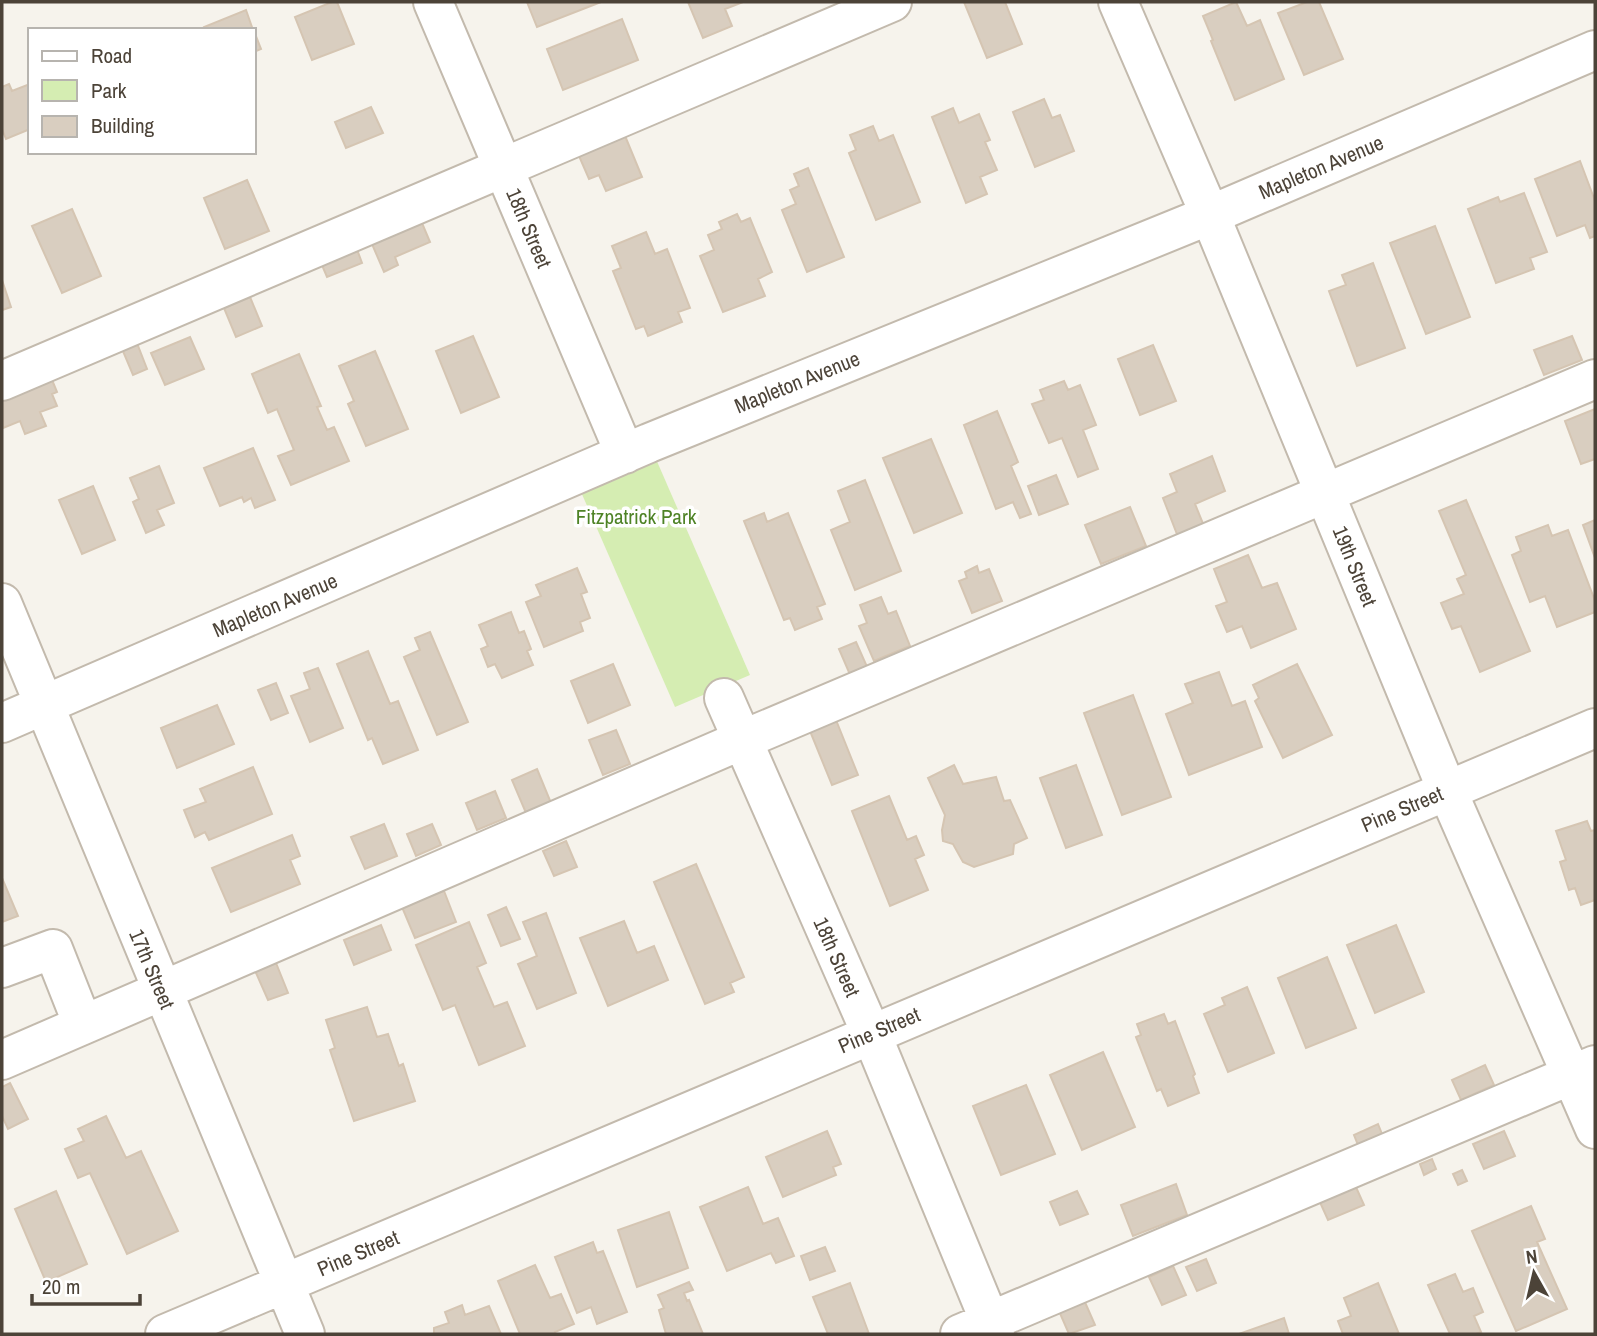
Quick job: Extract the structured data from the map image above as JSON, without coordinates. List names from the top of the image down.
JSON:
{
  "streets": {
    "street": [
      "Mapleton Avenue",
      "18th Street",
      "19th Street",
      "Pine Street",
      "17th Street"
    ]
  },
  "crossings": [
    ["Mapleton Avenue", "18th Street"],
    ["Mapleton Avenue", "19th Street"],
    ["Mapleton Avenue", "17th Street"],
    ["18th Street", "Pine Street"],
    ["19th Street", "Pine Street"],
    ["Pine Street", "17th Street"]
  ],
  "parks": ["Fitzpatrick Park"],
  "legend": ["Road", "Park", "Building"],
  "scale_bar": "20 m",
  "north": "top"
}
